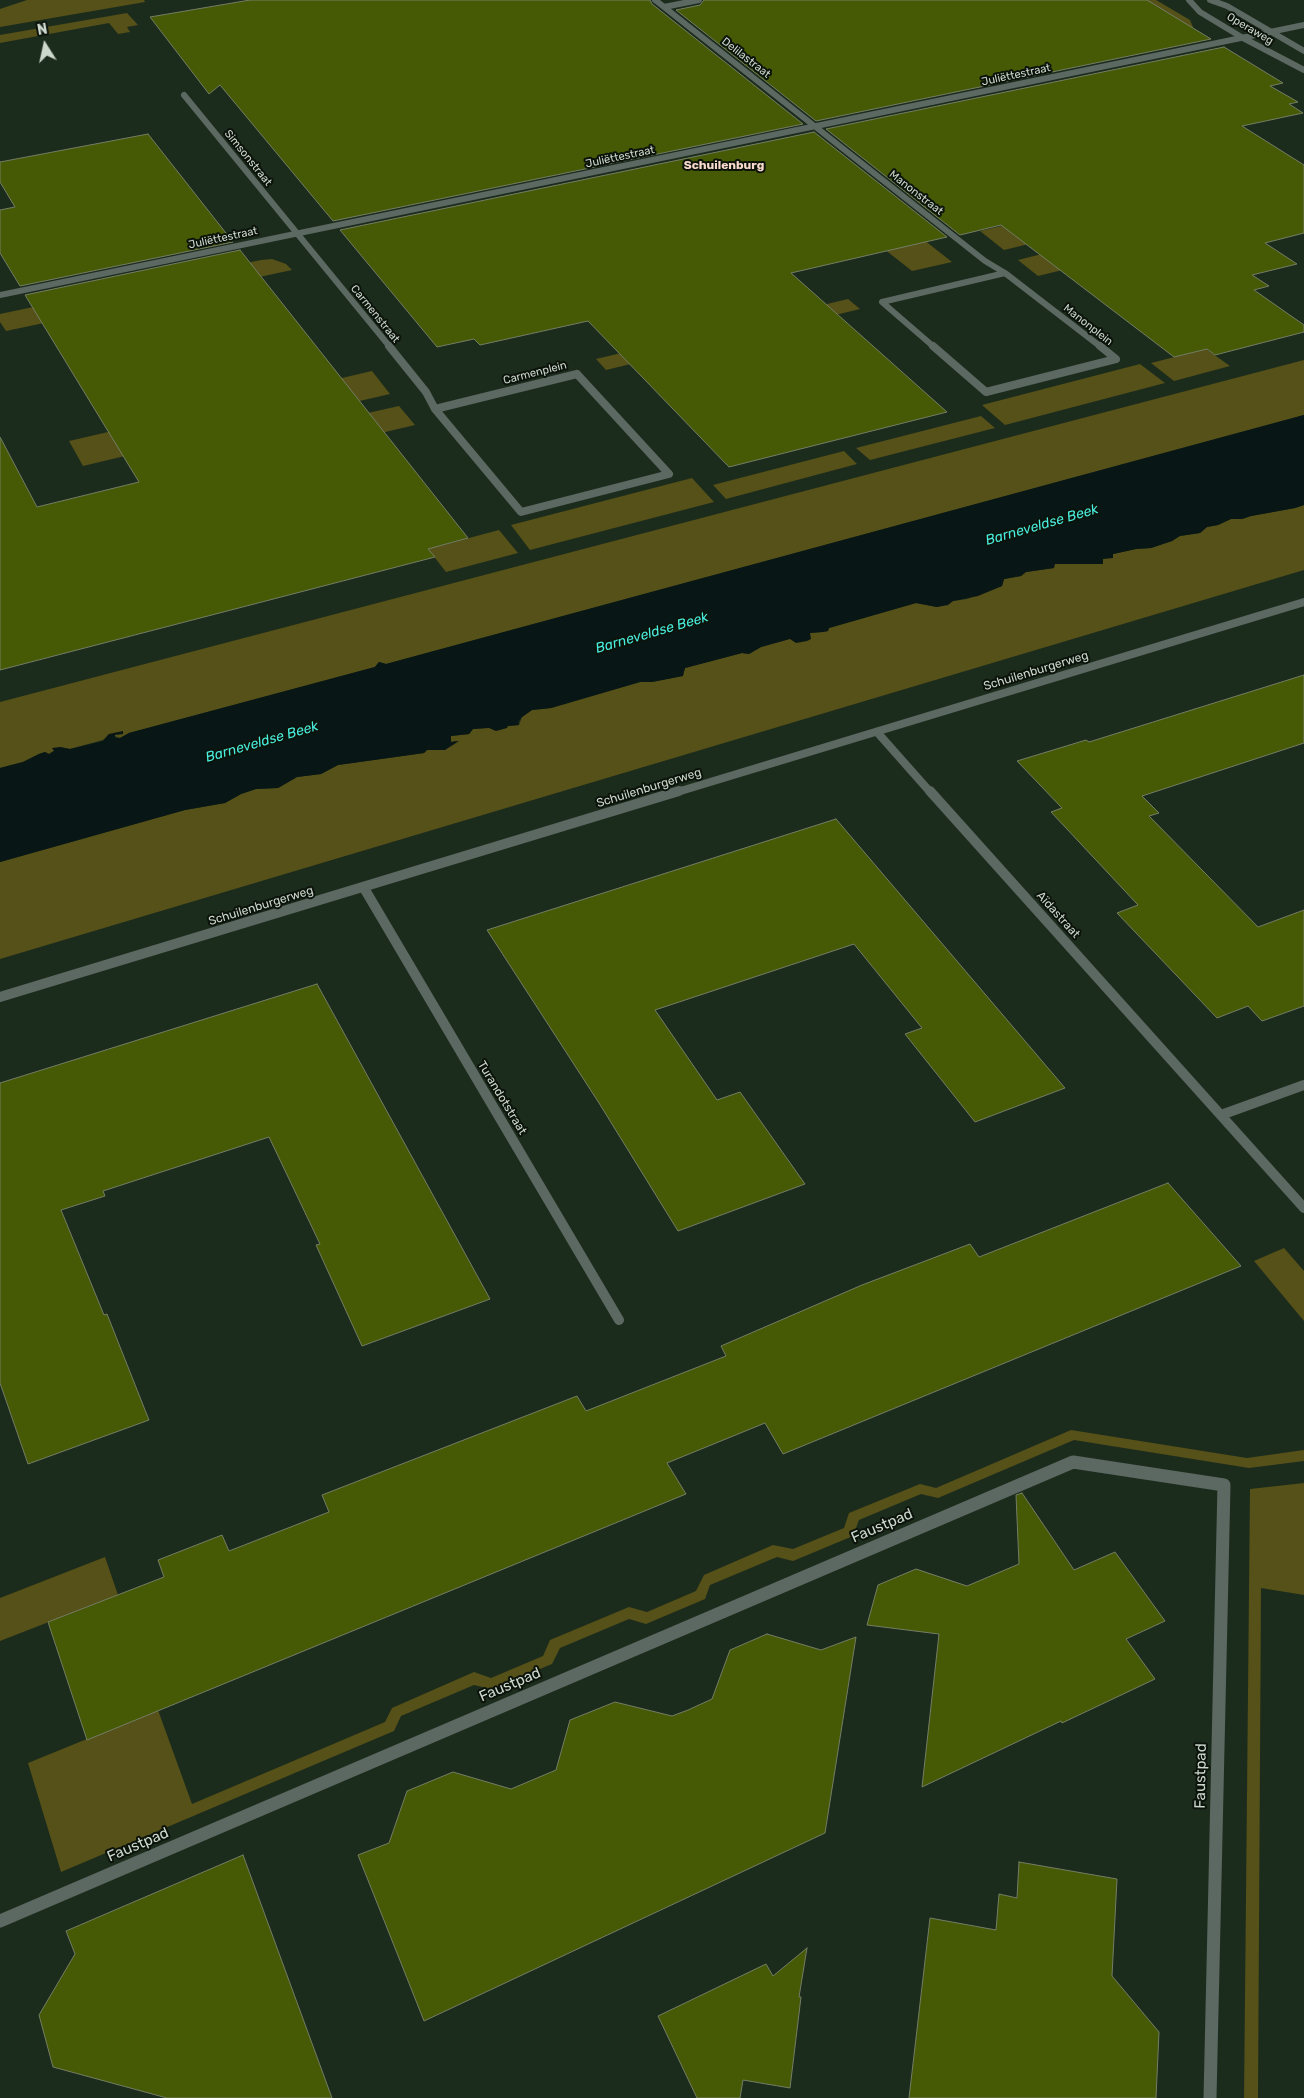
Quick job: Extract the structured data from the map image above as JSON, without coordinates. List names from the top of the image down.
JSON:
{
  "streets": {
    "street": [
      "Operaweg",
      "Delilastraat",
      "Juliëttestraat",
      "Simsonstraat",
      "Manonstraat",
      "Carmenstraat",
      "Manonplein",
      "Carmenplein",
      "Schuilenburgerweg",
      "Aïdastraat",
      "Turandotstraat",
      "Faustpad"
    ]
  },
  "crossings": [
    ["Operaweg", "Juliëttestraat"],
    ["Delilastraat", "Juliëttestraat"],
    ["Delilastraat", "Manonstraat"],
    ["Juliëttestraat", "Simsonstraat"],
    ["Juliëttestraat", "Manonstraat"],
    ["Juliëttestraat", "Carmenstraat"],
    ["Simsonstraat", "Carmenstraat"],
    ["Manonstraat", "Manonplein"],
    ["Carmenstraat", "Carmenplein"],
    ["Schuilenburgerweg", "Aïdastraat"],
    ["Schuilenburgerweg", "Turandotstraat"]
  ],
  "districts": ["Schuilenburg"],
  "water": ["Barneveldse Beek"],
  "north": "top"
}
